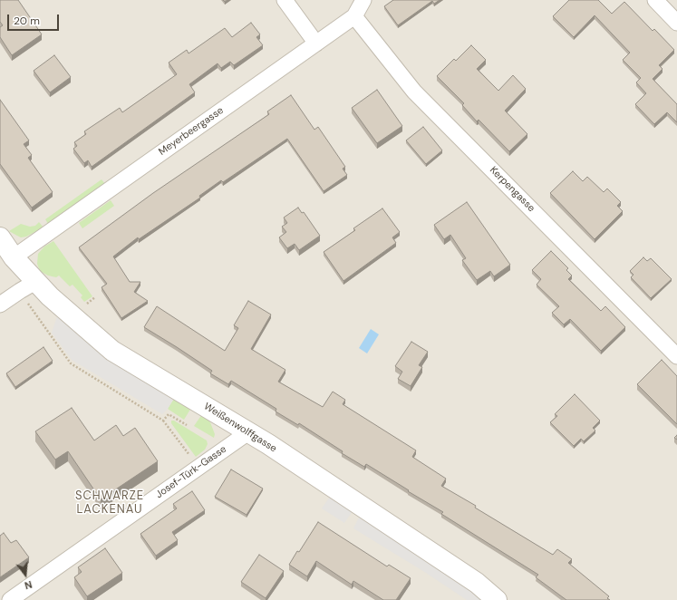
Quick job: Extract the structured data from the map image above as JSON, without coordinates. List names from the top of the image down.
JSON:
{
  "streets": {
    "street": [
      "Meyerbeergasse",
      "Kerpengasse",
      "Weißenwolffgasse",
      "Josef-Türk-Gasse"
    ]
  },
  "crossings": [
    ["Meyerbeergasse", "Kerpengasse"],
    ["Meyerbeergasse", "Weißenwolffgasse"],
    ["Weißenwolffgasse", "Josef-Türk-Gasse"]
  ],
  "districts": ["SCHWARZE LACKENAU"],
  "scale_bar": "20 m",
  "north": "bottom"
}
